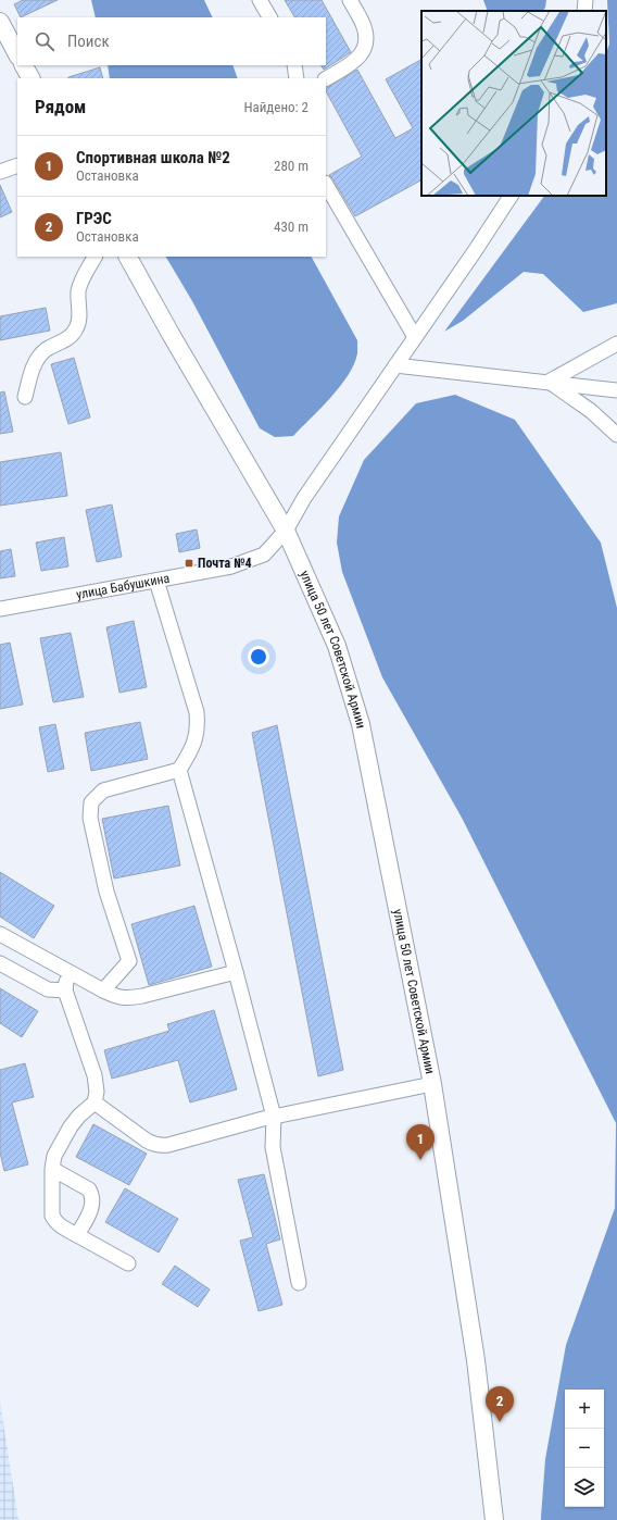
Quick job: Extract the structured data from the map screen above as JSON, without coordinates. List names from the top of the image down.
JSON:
{
  "streets": {
    "main road": ["улица 50 лет Советской Армии"],
    "street": ["улица Бабушкина"]
  },
  "crossings": [
    ["улица Бабушкина", "улица 50 лет Советской Армии"]
  ],
  "places": {
    "transit": ["Почта №4"]
  },
  "page": {
    "search": "Поиск",
    "heading": ["Рядом", "Найдено: 2"],
    "list": [
      {
        "mark": "1",
        "name": "Спортивная школа №2",
        "note": "Остановка",
        "value": "280 m"
      },
      {
        "mark": "2",
        "name": "ГРЭС",
        "note": "Остановка",
        "value": "430 m"
      }
    ],
    "pins": ["1", "2"],
    "map_buttons": ["+", "−"]
  }
}
